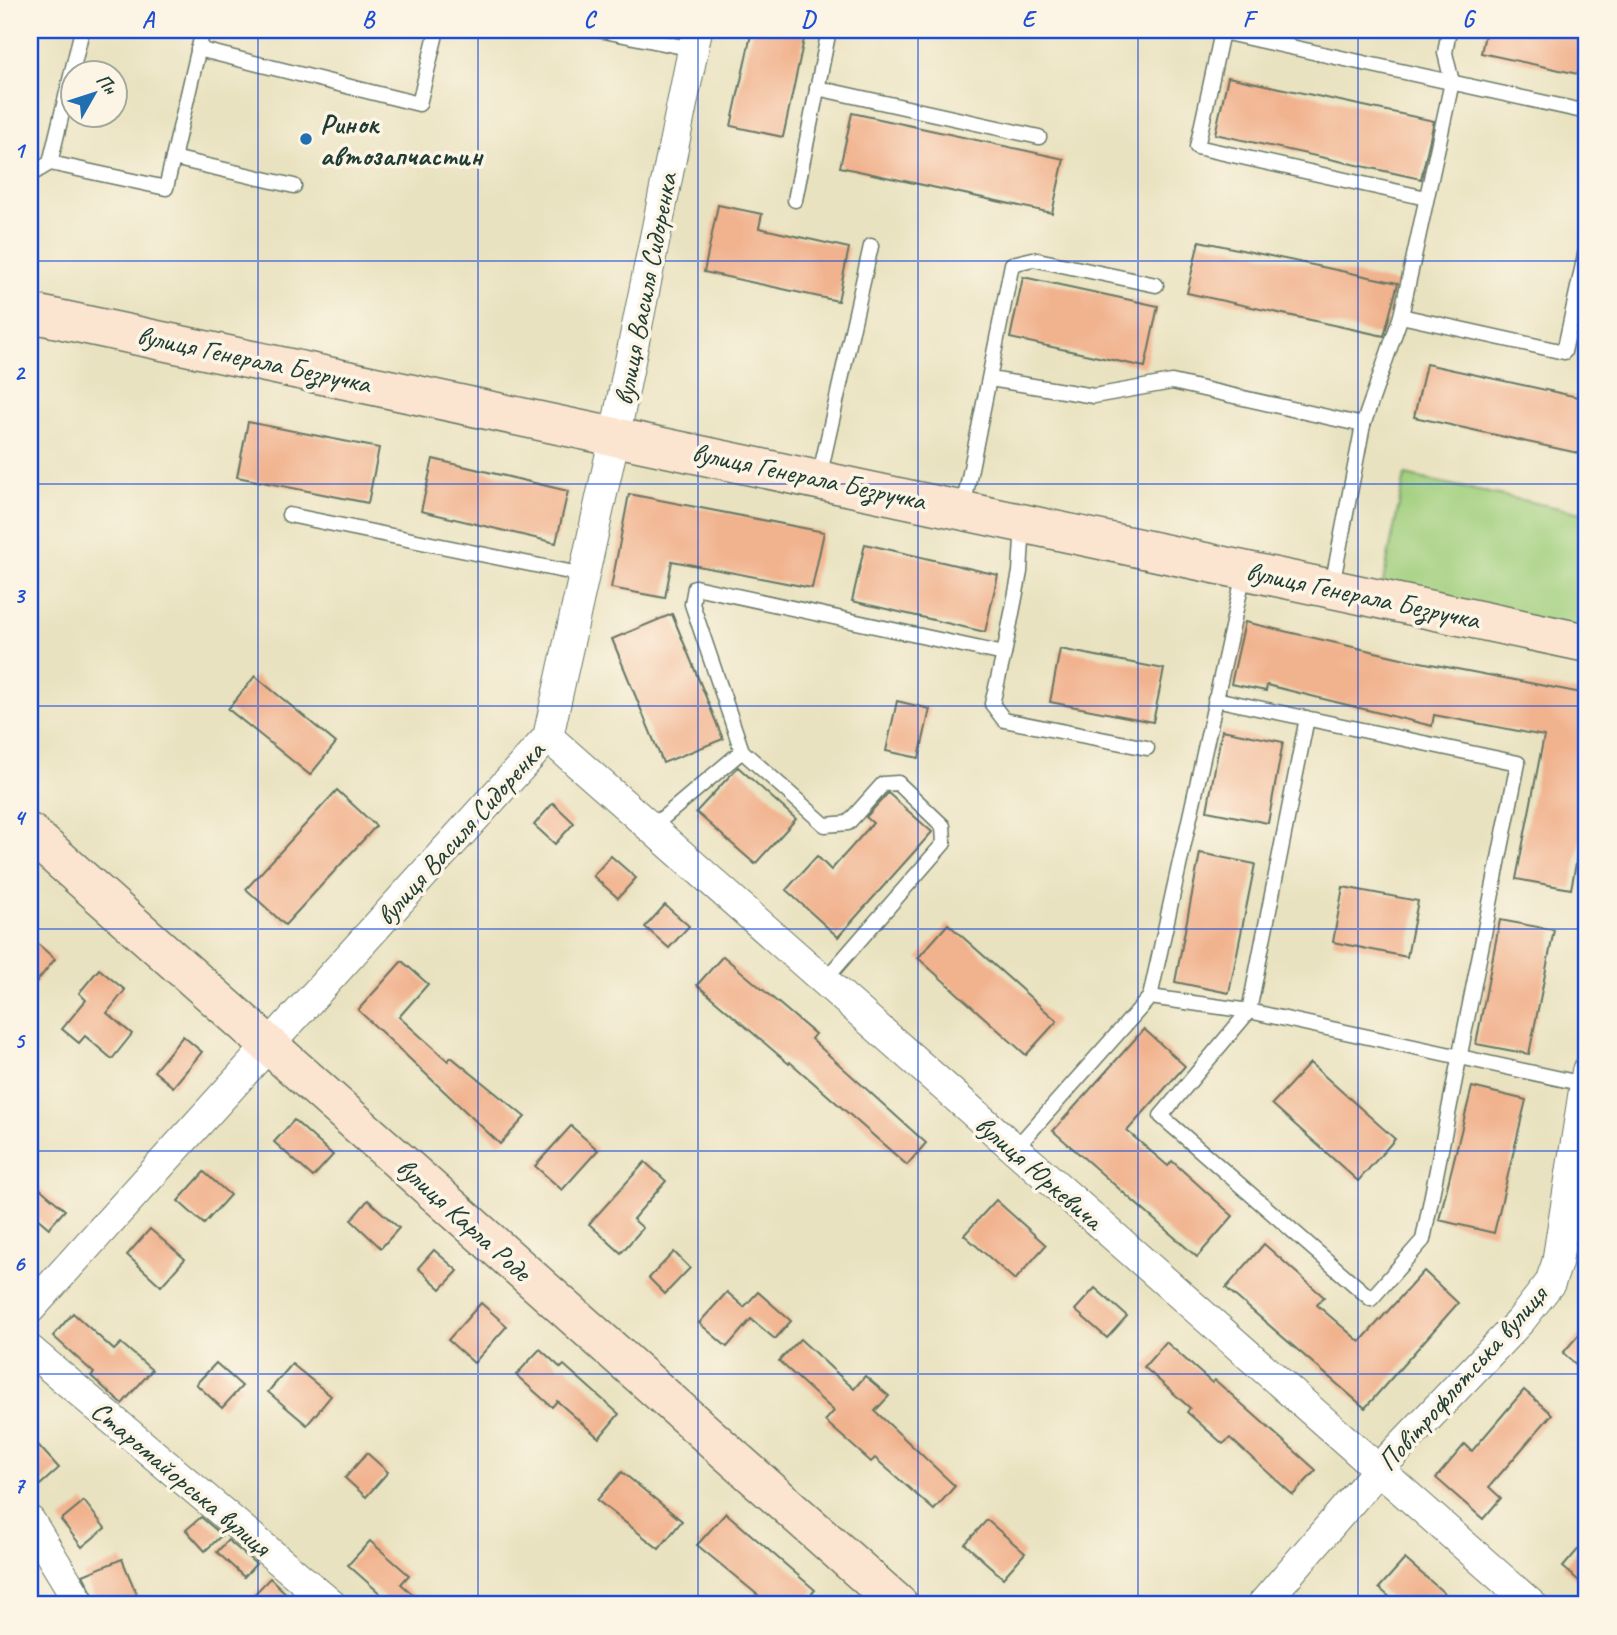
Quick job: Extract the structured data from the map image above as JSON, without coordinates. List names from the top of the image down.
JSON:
{
  "streets": {
    "street": [
      "вулиця Василя Сидоренка",
      "вулиця Генерала Безручка",
      "вулиця Юркевича",
      "вулиця Карла Роде",
      "Повітрофлотська вулиця",
      "Старомайорська вулиця"
    ]
  },
  "crossings": [
    ["вулиця Василя Сидоренка", "вулиця Генерала Безручка"],
    ["вулиця Василя Сидоренка", "вулиця Юркевича"],
    ["вулиця Василя Сидоренка", "вулиця Карла Роде"],
    ["вулиця Юркевича", "Повітрофлотська вулиця"]
  ],
  "places": ["Ринок автозапчастин"],
  "north": "top right",
  "grid": {
    "columns": [
      "A",
      "B",
      "C",
      "D",
      "E",
      "F",
      "G"
    ],
    "rows": [
      "1",
      "2",
      "3",
      "4",
      "5",
      "6",
      "7"
    ]
  }
}
